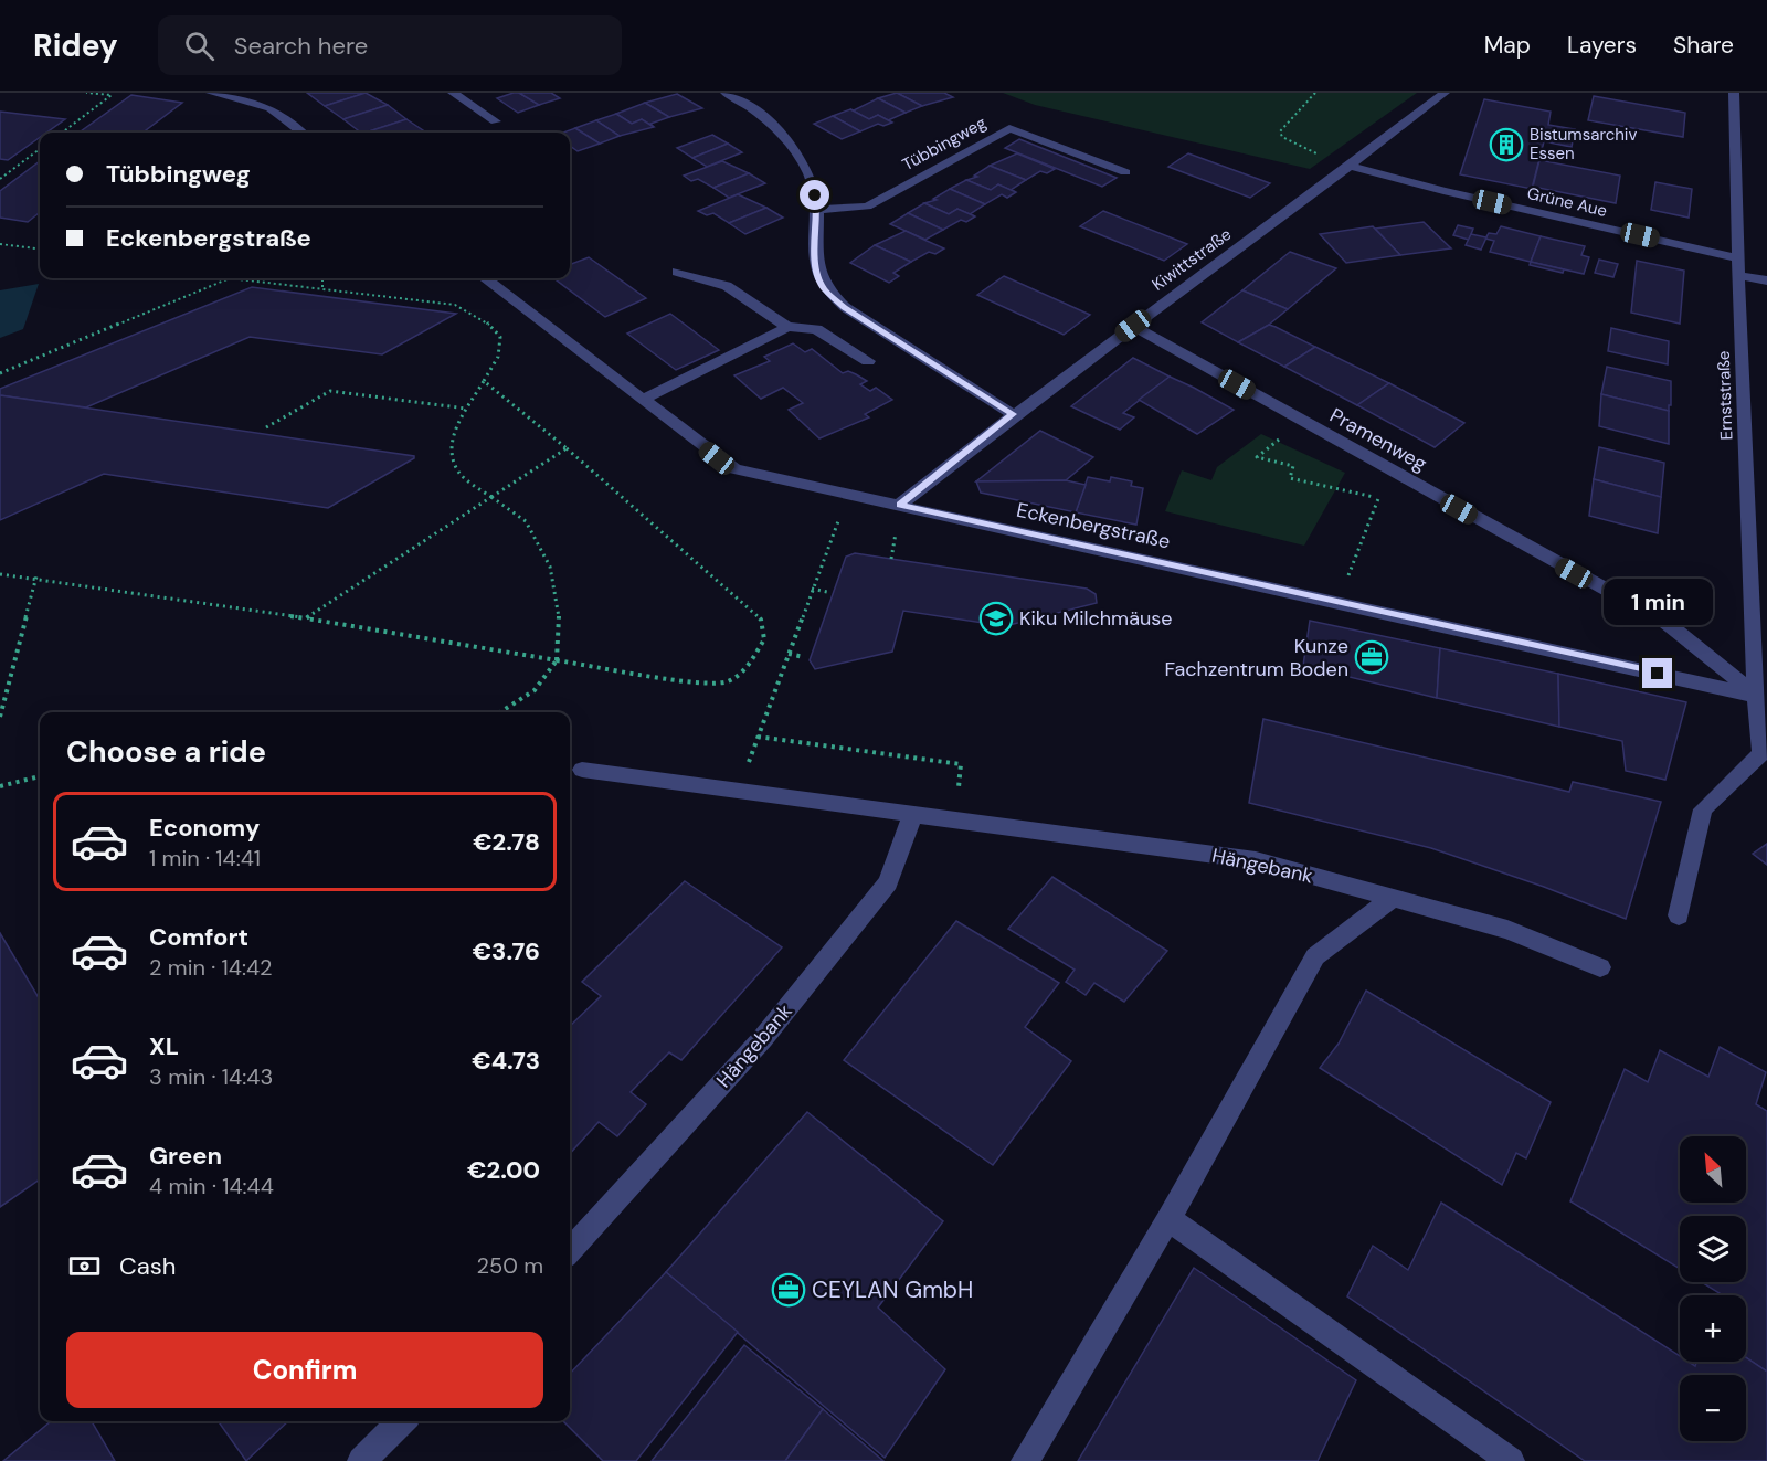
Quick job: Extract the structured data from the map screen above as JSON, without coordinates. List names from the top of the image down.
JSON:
{
  "streets": {
    "street": [
      "Tübbingweg",
      "Grüne Aue",
      "Kiwittstraße",
      "Ernststraße",
      "Pramenweg",
      "Eckenbergstraße",
      "Hängebank"
    ]
  },
  "crossings": [
    ["Grüne Aue", "Kiwittstraße"],
    ["Grüne Aue", "Ernststraße"],
    ["Kiwittstraße", "Pramenweg"],
    ["Kiwittstraße", "Eckenbergstraße"],
    ["Ernststraße", "Pramenweg"],
    ["Ernststraße", "Eckenbergstraße"],
    ["Pramenweg", "Eckenbergstraße"]
  ],
  "places": {
    "building": ["Bistumsarchiv Essen"],
    "school or university": ["Kiku Milchmäuse"],
    "office": ["Kunze Fachzentrum Boden", "CEYLAN GmbH"]
  },
  "north": "top left",
  "page": {
    "header": "Ridey",
    "search": "Search here",
    "nav": ["Map", "Layers", "Share"],
    "banner": ["Tübbingweg", "Eckenbergstraße"],
    "bubble": "1 min",
    "heading": "Choose a ride",
    "list": [
      {
        "name": "Economy",
        "note": "1 min · 14:41",
        "value": "€2.78"
      },
      {
        "name": "Comfort",
        "note": "2 min · 14:42",
        "value": "€3.76"
      },
      {
        "name": "XL",
        "note": "3 min · 14:43",
        "value": "€4.73"
      },
      {
        "name": "Green",
        "note": "4 min · 14:44",
        "value": "€2.00"
      }
    ],
    "map_buttons": ["+", "−"],
    "pay": ["Cash", "250 m"],
    "buttons": "Confirm"
  }
}
